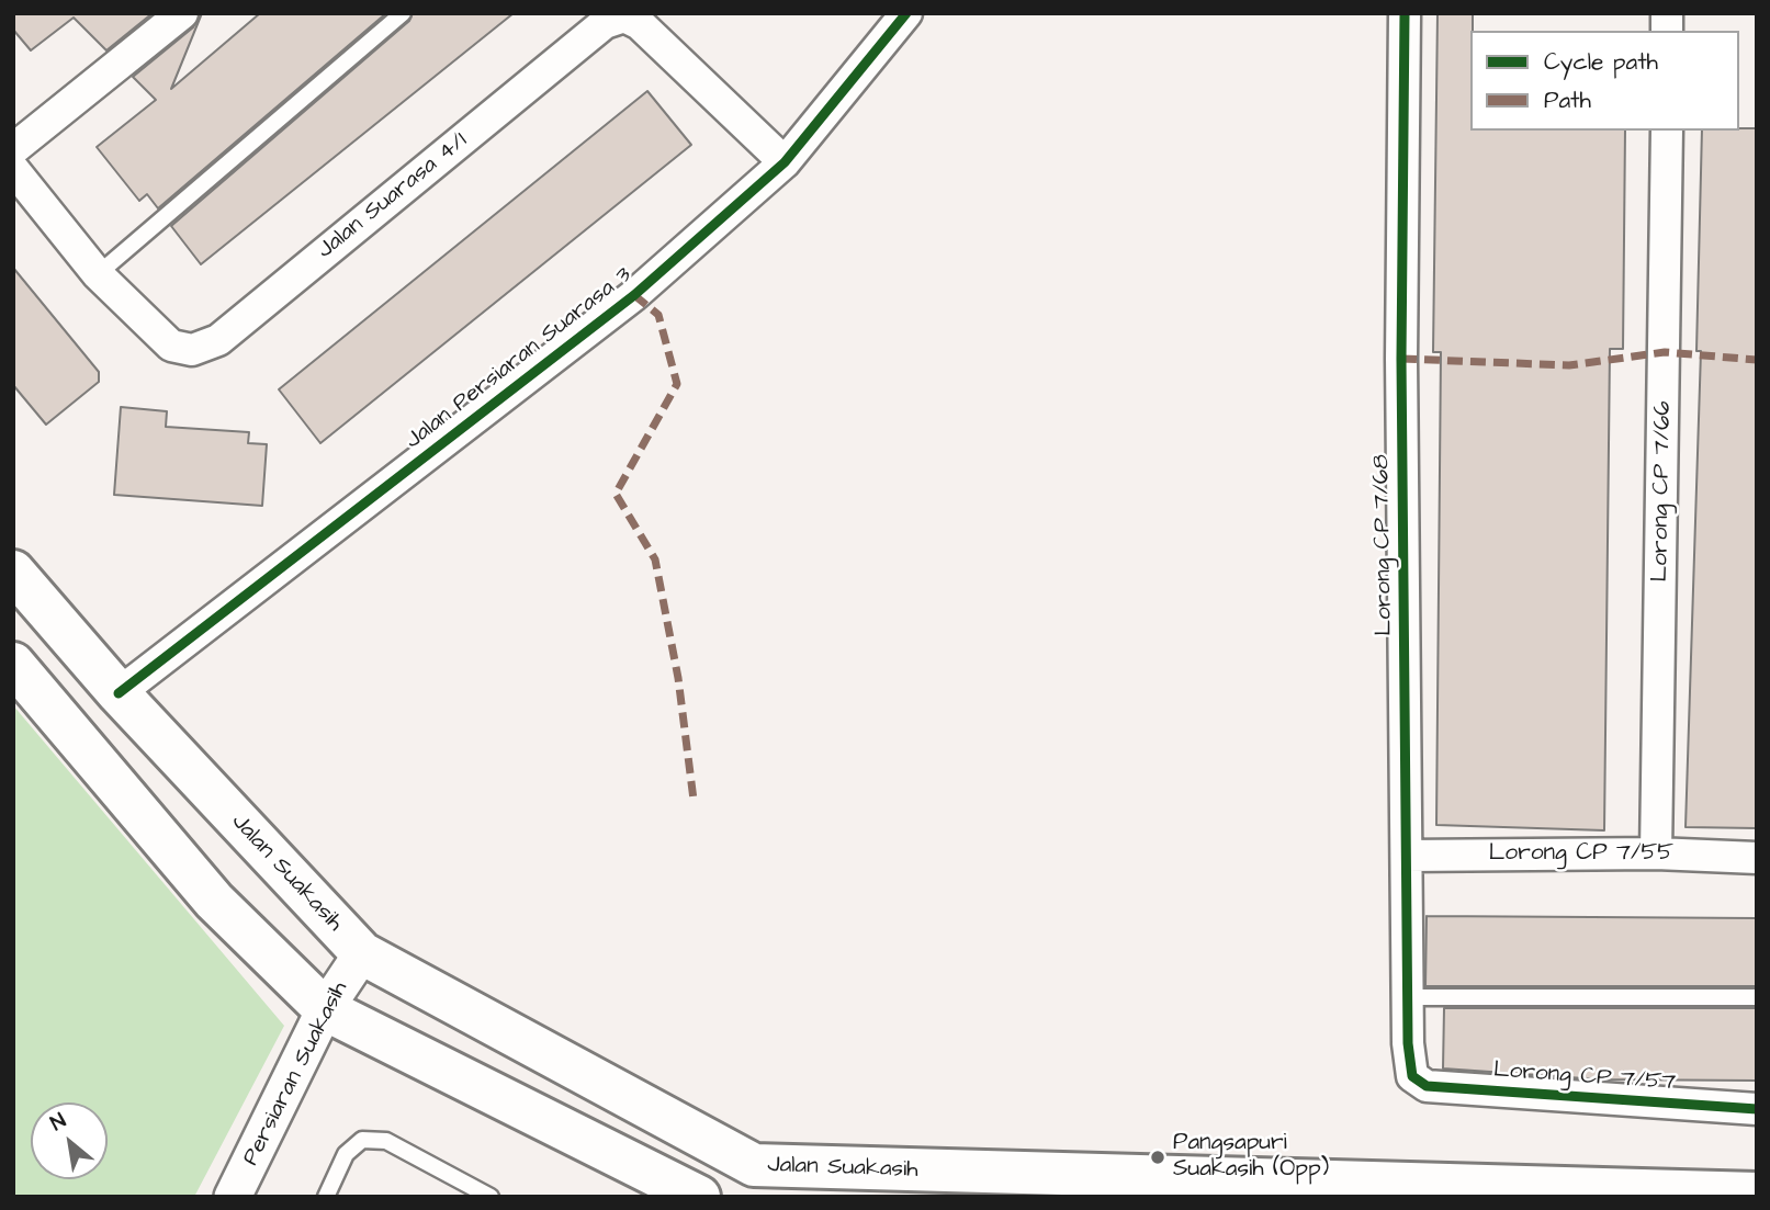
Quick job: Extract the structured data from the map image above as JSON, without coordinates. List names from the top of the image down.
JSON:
{
  "streets": {
    "main road": ["Jalan Suakasih"],
    "street": [
      "Jalan Suarasa 4/1",
      "Jalan Persiaran Suarasa 3",
      "Lorong CP 7/66",
      "Lorong CP 7/68",
      "Lorong CP 7/55",
      "Persiaran Suakasih",
      "Lorong CP 7/57"
    ]
  },
  "crossings": [
    ["Jalan Suarasa 4/1", "Jalan Persiaran Suarasa 3"],
    ["Jalan Persiaran Suarasa 3", "Jalan Suakasih"],
    ["Lorong CP 7/66", "Lorong CP 7/55"],
    ["Lorong CP 7/68", "Lorong CP 7/55"],
    ["Lorong CP 7/68", "Lorong CP 7/57"],
    ["Jalan Suakasih", "Persiaran Suakasih"]
  ],
  "places": ["Pangsapuri Suakasih (Opp)"],
  "legend": ["Cycle path", "Path"],
  "north": "top left"
}
